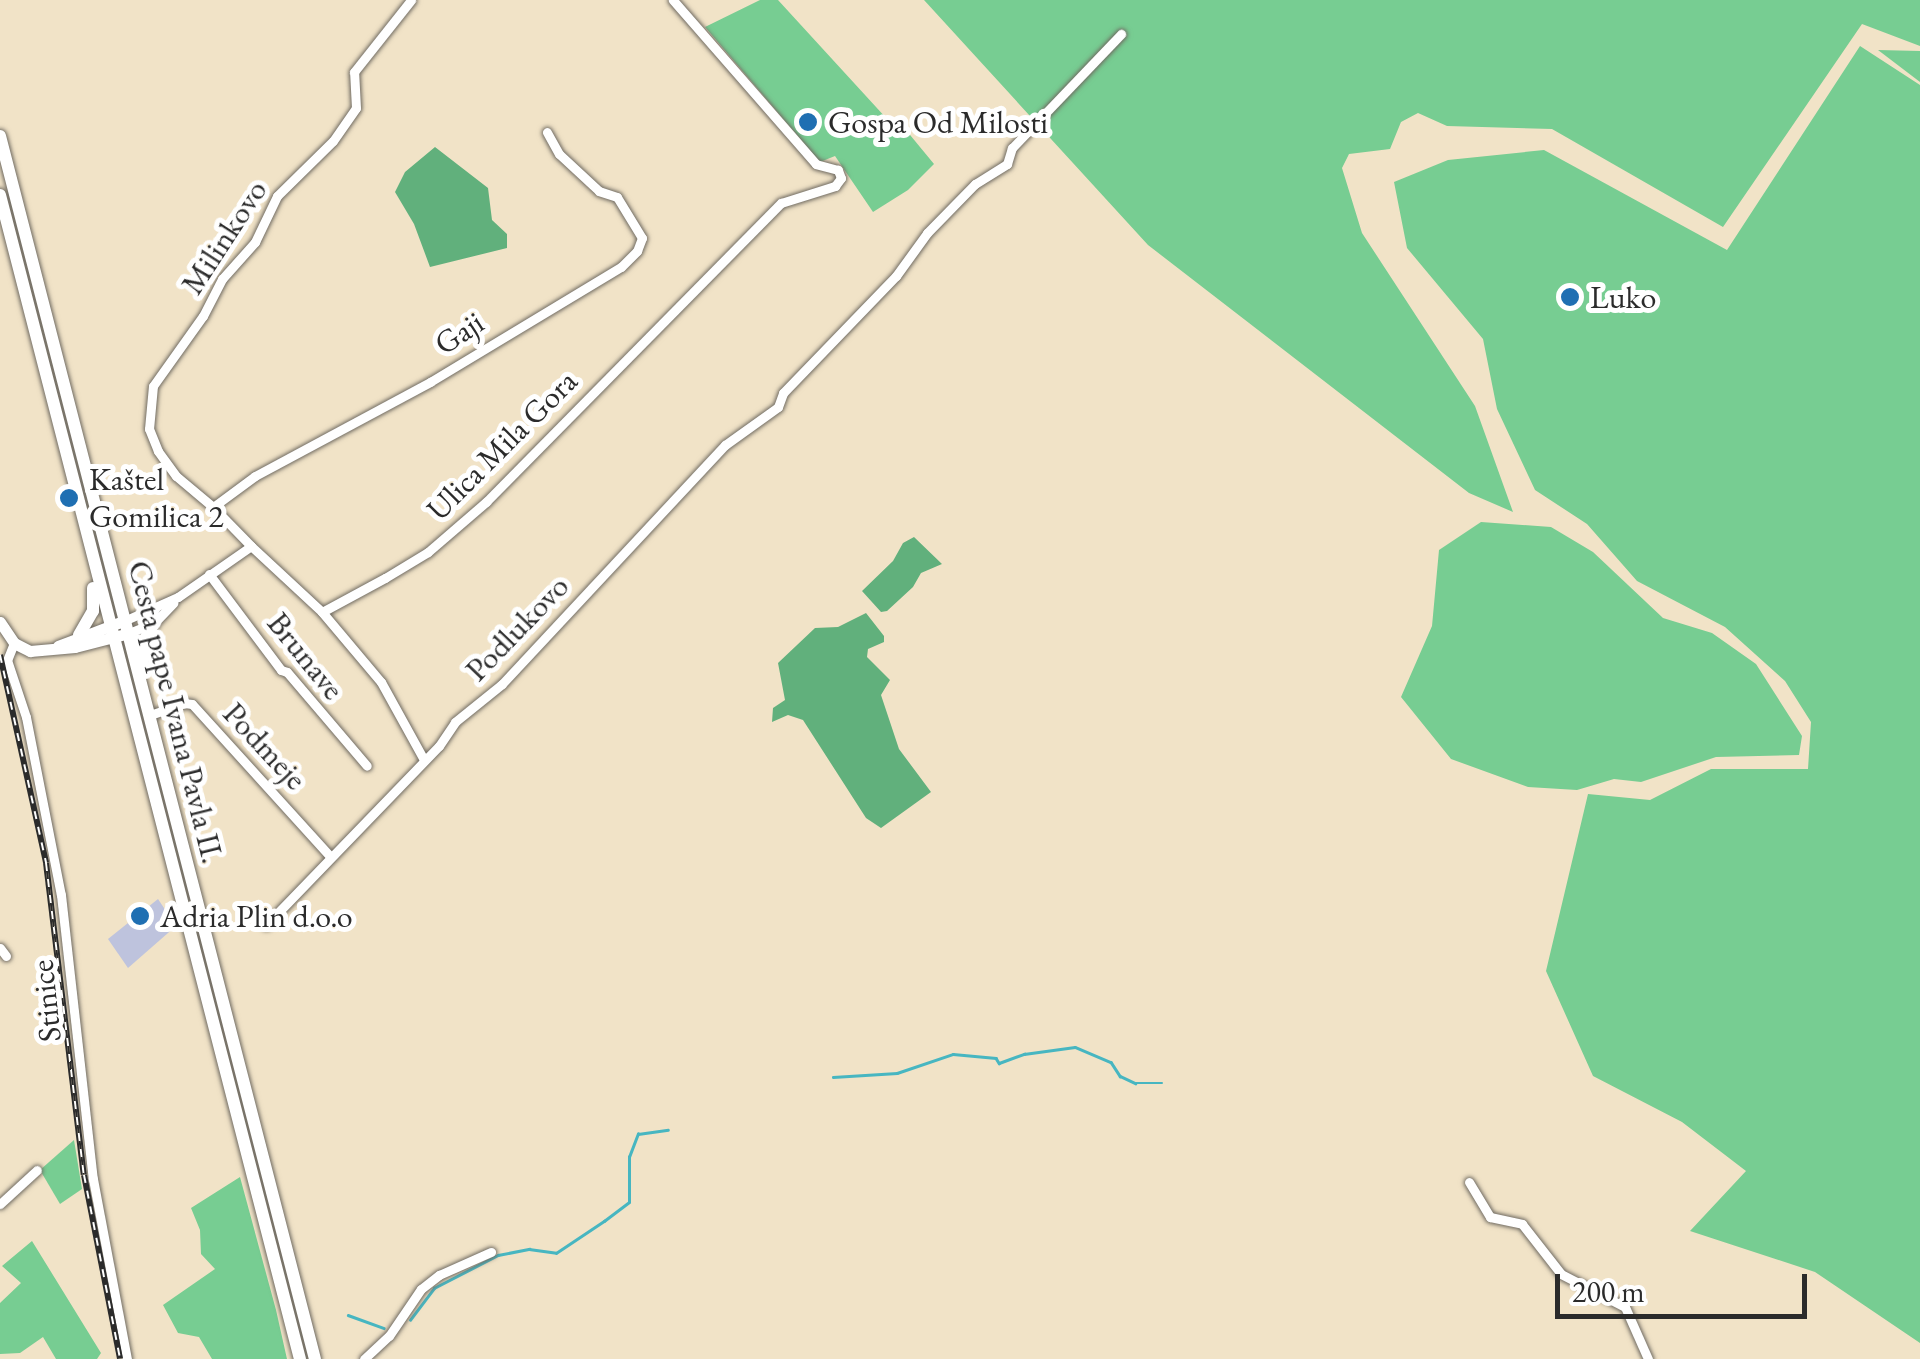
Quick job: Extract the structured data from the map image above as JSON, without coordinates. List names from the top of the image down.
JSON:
{
  "streets": {
    "main road": ["Cesta pape Ivana Pavla II."],
    "street": [
      "Milinkovo",
      "Gaji",
      "Ulica Mila Gora",
      "Podlukovo",
      "Brunave",
      "Podmeje",
      "Stinice"
    ]
  },
  "crossings": [
    ["Milinkovo", "Gaji"],
    ["Podlukovo", "Podmeje"],
    ["Cesta pape Ivana Pavla II.", "Podmeje"]
  ],
  "places": [
    "Gospa Od Milosti",
    "Luko",
    "Kaštel Gomilica 2",
    "Adria Plin d.o.o"
  ],
  "scale_bar": "200 m"
}
